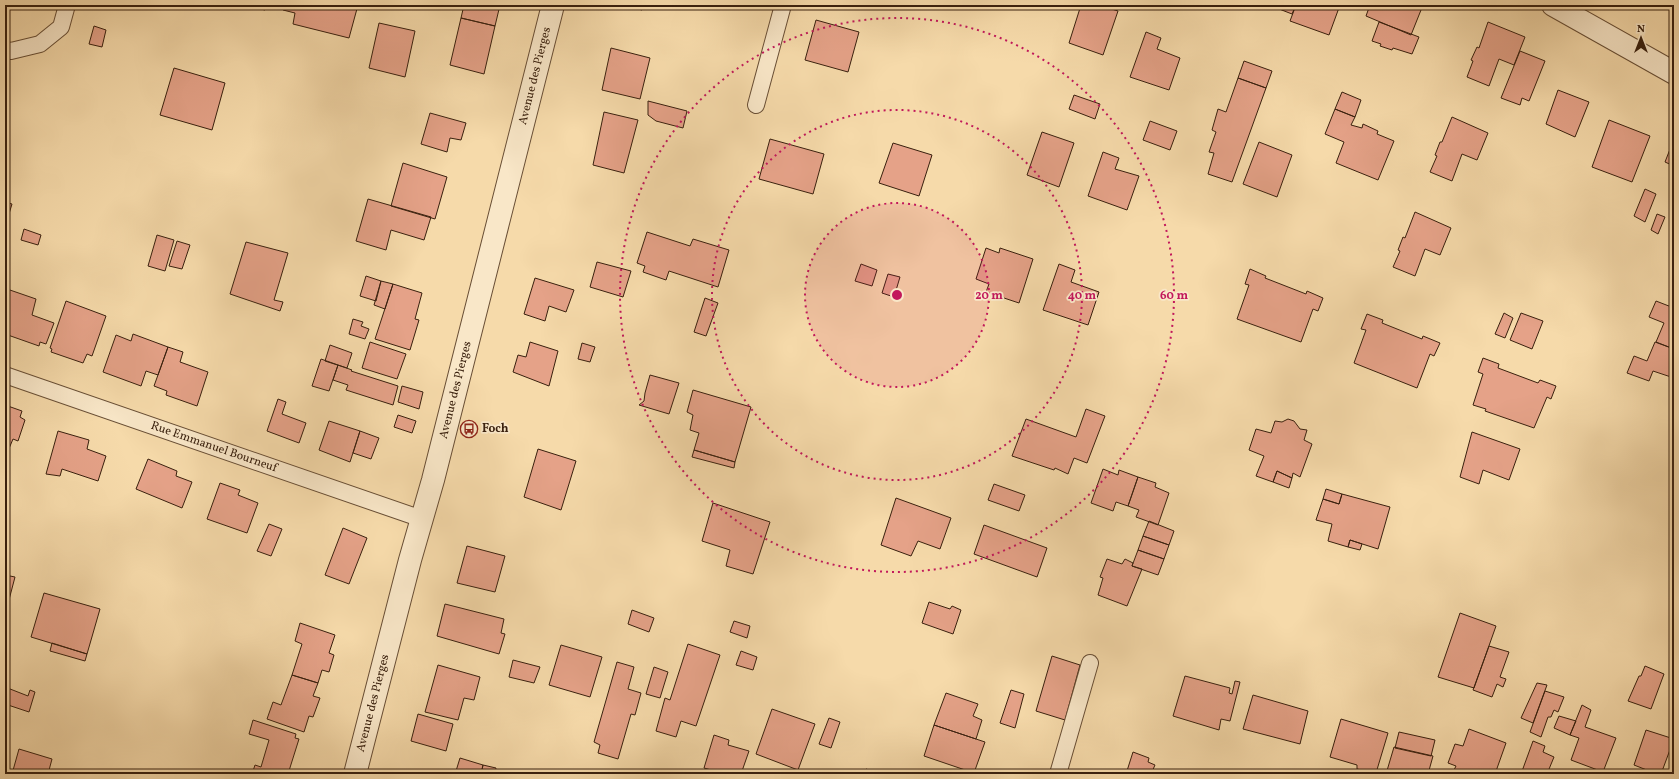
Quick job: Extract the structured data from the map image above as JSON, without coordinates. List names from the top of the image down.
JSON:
{
  "streets": {
    "street": ["Avenue des Pierges"],
    "lane": ["Rue Emmanuel Bourneuf"]
  },
  "crossings": [
    ["Avenue des Pierges", "Rue Emmanuel Bourneuf"]
  ],
  "places": {
    "bus stop": ["Foch"]
  },
  "north": "top",
  "rings": ["20 m", "40 m", "60 m"]
}
